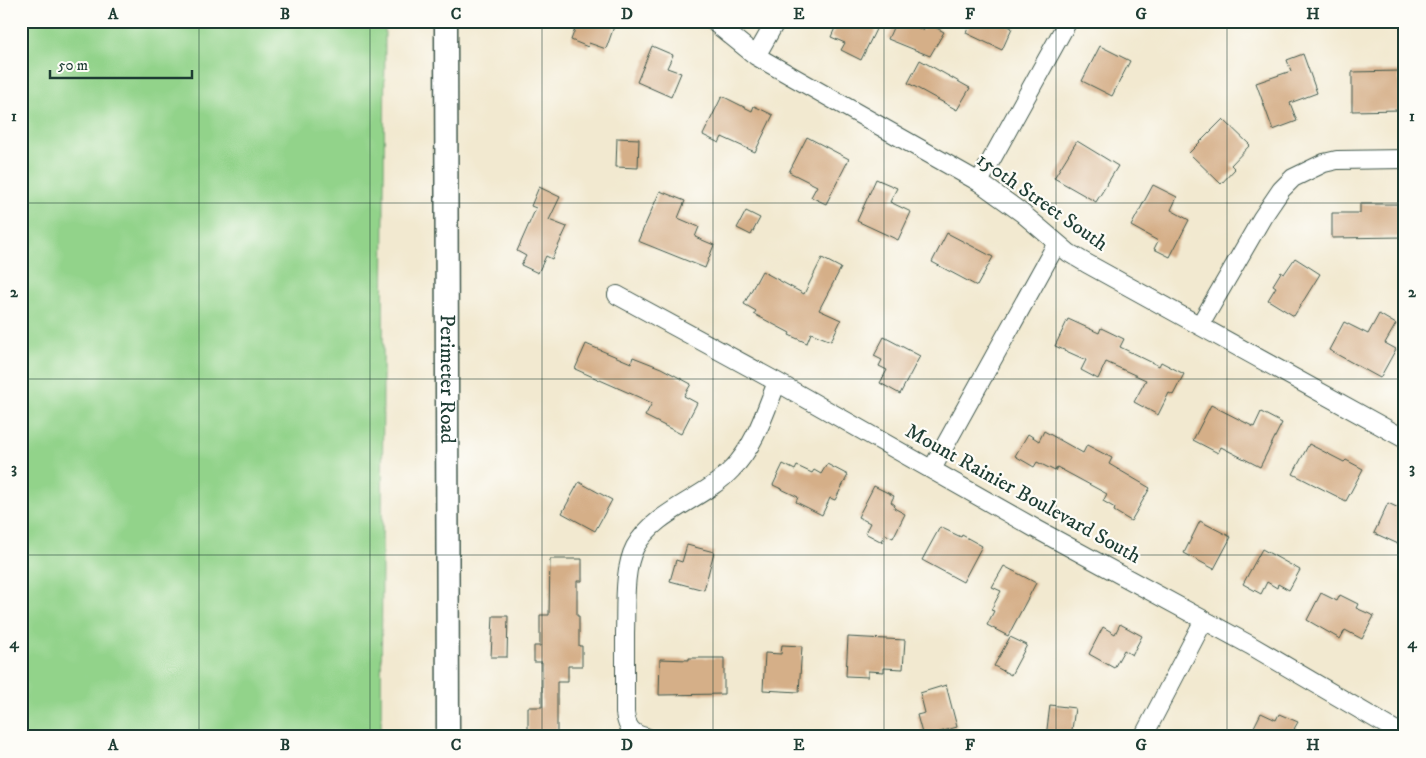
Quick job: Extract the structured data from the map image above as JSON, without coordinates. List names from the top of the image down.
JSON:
{
  "streets": {
    "street": ["150th Street South", "Perimeter Road", "Mount Rainier Boulevard South"]
  },
  "scale_bar": "50 m",
  "grid": {
    "columns": [
      "A",
      "B",
      "C",
      "D",
      "E",
      "F",
      "G",
      "H"
    ],
    "rows": [
      "1",
      "2",
      "3",
      "4"
    ]
  }
}
